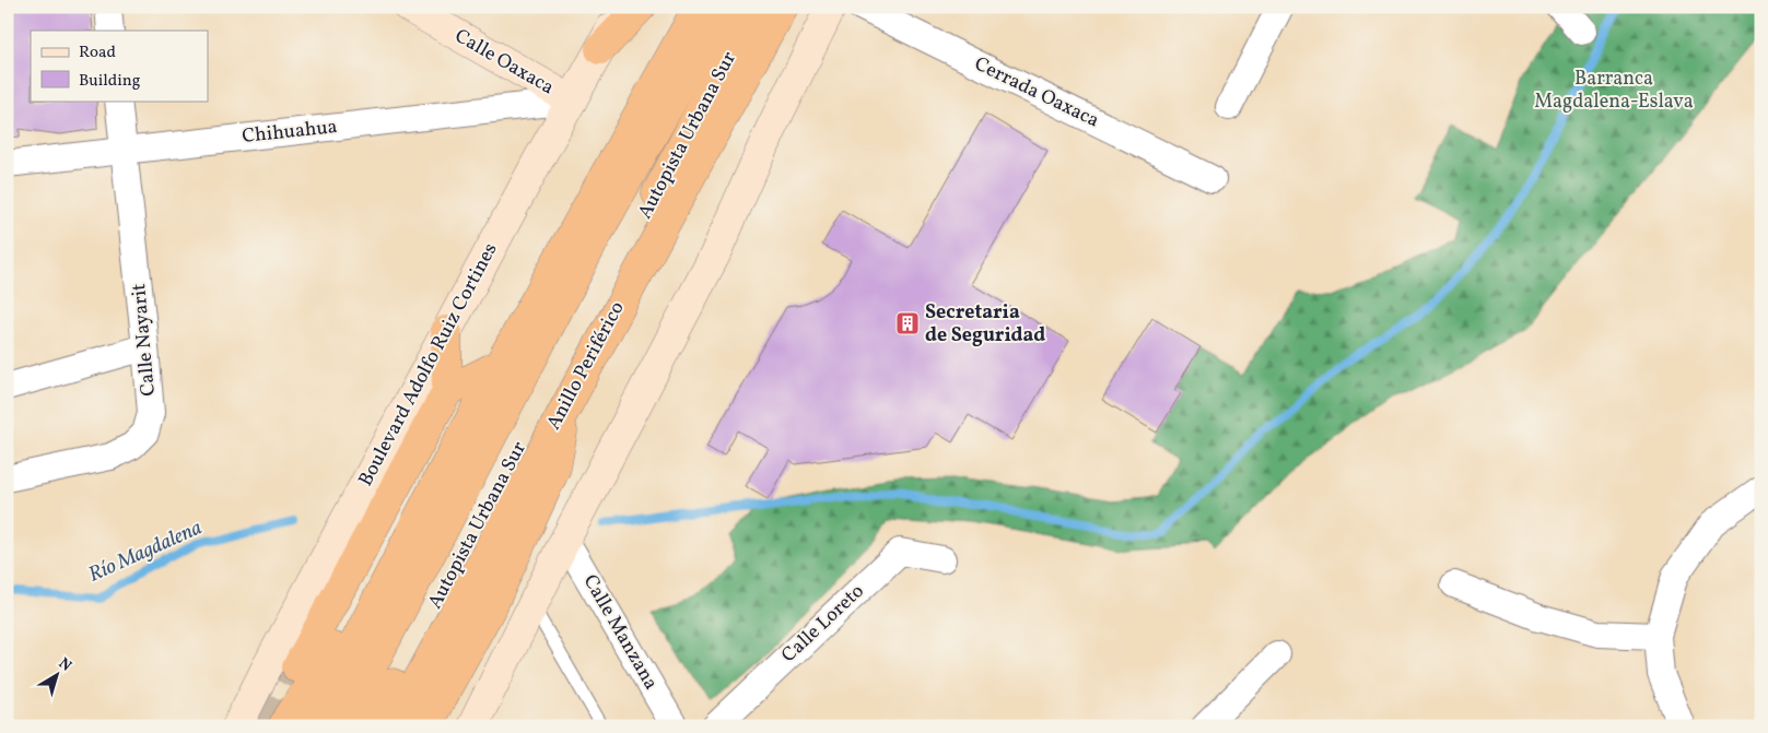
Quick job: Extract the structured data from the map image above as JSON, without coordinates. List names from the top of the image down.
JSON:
{
  "streets": {
    "highway": ["Autopista Urbana Sur", "Anillo Periférico"],
    "main road": ["Calle Oaxaca", "Boulevard Adolfo Ruiz Cortines"],
    "street": [
      "Cerrada Oaxaca",
      "Chihuahua",
      "Calle Nayarit",
      "Calle Loreto",
      "Calle Manzana"
    ]
  },
  "crossings": [
    ["Calle Oaxaca", "Chihuahua"],
    ["Calle Oaxaca", "Boulevard Adolfo Ruiz Cortines"],
    ["Chihuahua", "Calle Nayarit"],
    ["Chihuahua", "Boulevard Adolfo Ruiz Cortines"],
    ["Autopista Urbana Sur", "Anillo Periférico"]
  ],
  "water": ["Río Magdalena"],
  "parks": ["Barranca Magdalena-Eslava"],
  "places": {
    "building": ["Secretaria de Seguridad"]
  },
  "legend": ["Road", "Building"],
  "north": "top right"
}
